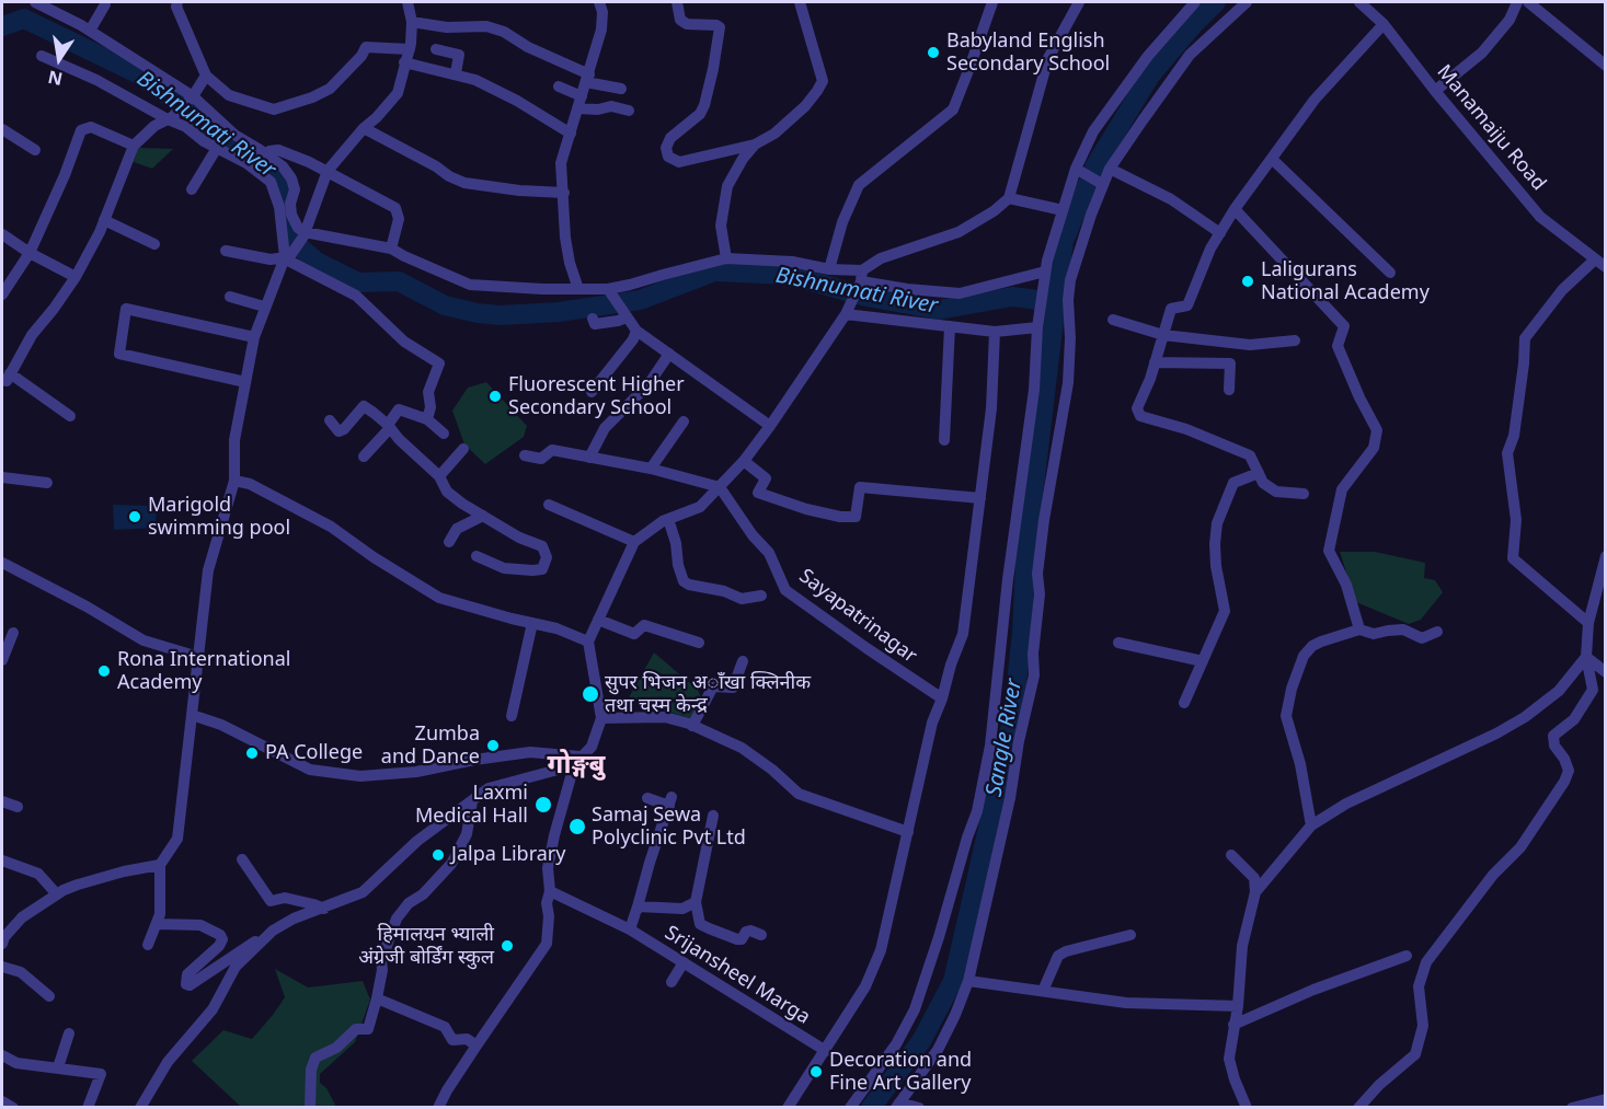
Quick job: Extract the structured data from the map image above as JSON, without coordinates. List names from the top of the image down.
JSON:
{
  "streets": {
    "street": ["Manamaiju Road", "Sayapatrinagar", "Srijansheel Marga"]
  },
  "districts": ["गोङ्गबु"],
  "water": ["Bishnumati River", "Sangle River"],
  "places": [
    "Babyland English Secondary School",
    "Laligurans National Academy",
    "Fluorescent Higher Secondary School",
    "Marigold swimming pool",
    "Rona International Academy",
    "सुपर भिजन अाँखा क्लिनीक तथा चस्म केन्द्र",
    "Zumba and Dance",
    "PA College",
    "Laxmi Medical Hall",
    "Samaj Sewa Polyclinic Pvt Ltd",
    "Jalpa Library",
    "हिमालयन भ्याली अंग्रेजी बोर्डिंग स्कुल",
    "Decoration and Fine Art Gallery"
  ],
  "north": "bottom"
}
